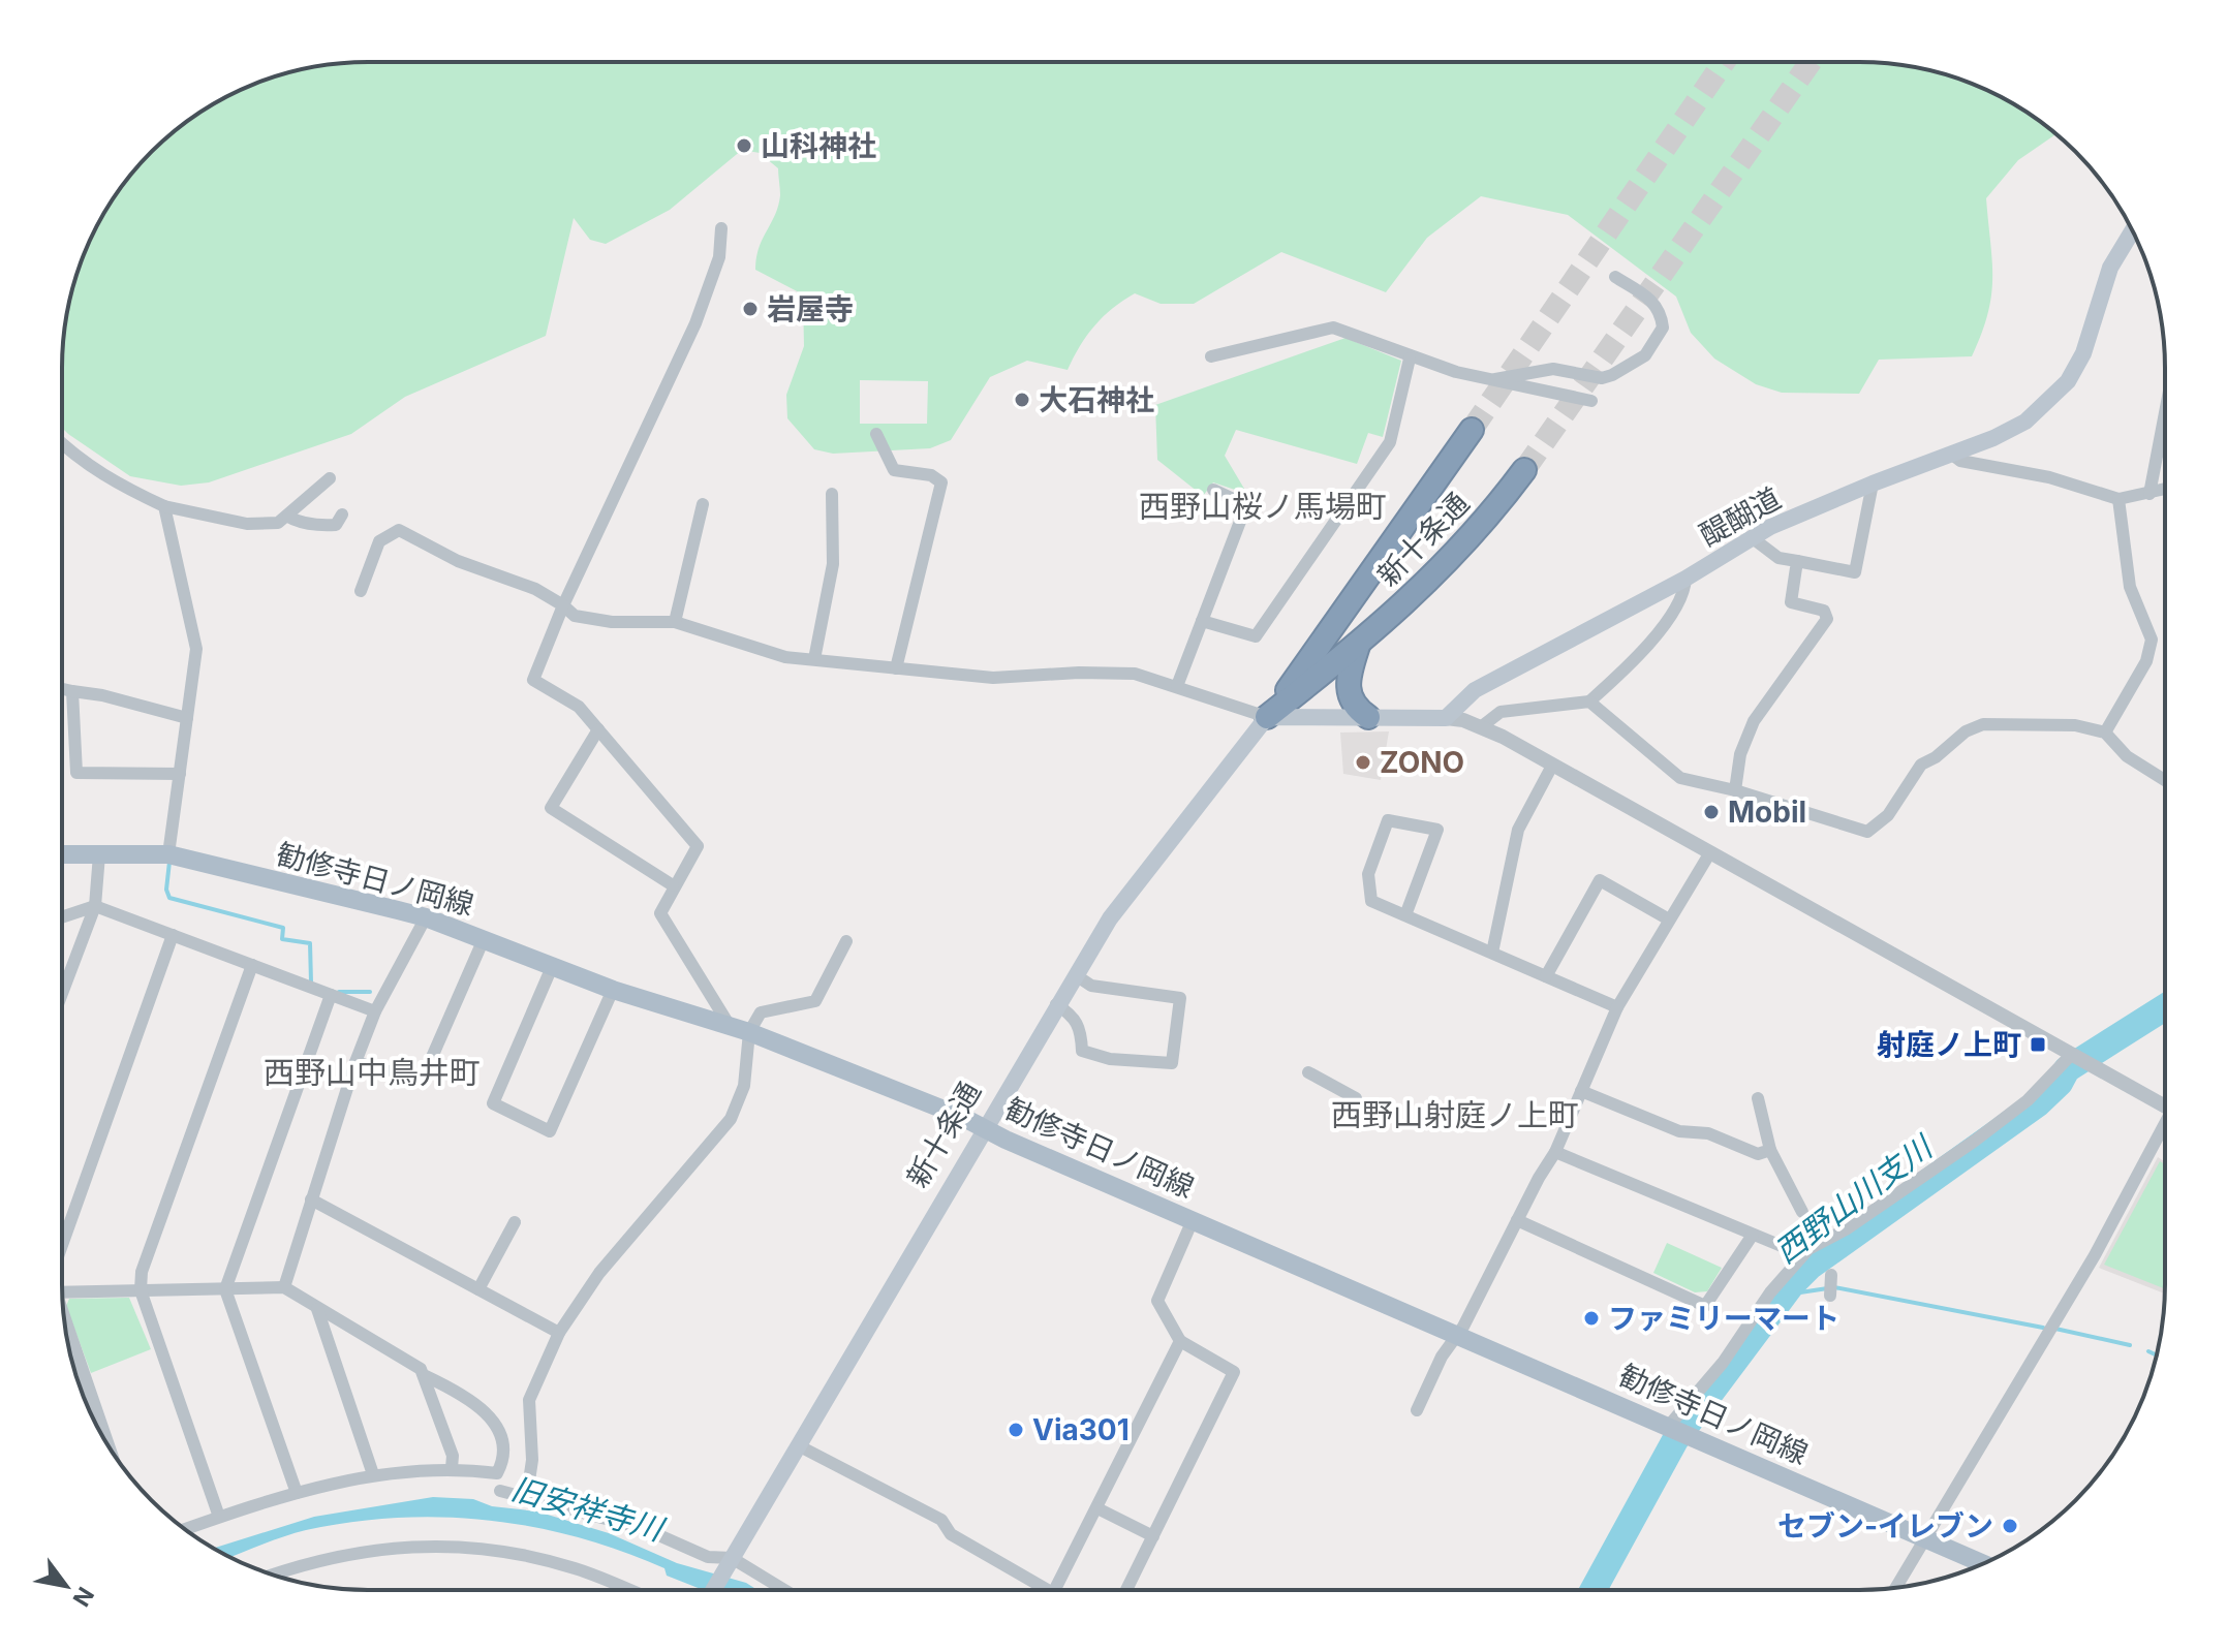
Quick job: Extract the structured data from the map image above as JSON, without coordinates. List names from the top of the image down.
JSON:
{
  "streets": {
    "highway": ["新十条通"],
    "main road": ["醍醐道", "勧修寺日ノ岡線"]
  },
  "crossings": [
    ["新十条通", "勧修寺日ノ岡線"]
  ],
  "districts": ["西野山桜ノ馬場町", "西野山中鳥井町", "西野山射庭ノ上町"],
  "water": ["西野山川支川", "旧安祥寺川"],
  "places": {
    "other": [
      "山科神社",
      "岩屋寺",
      "大石神社",
      "ZONO",
      "Mobil",
      "ファミリーマート",
      "Via301",
      "セブン-イレブン"
    ],
    "transit": ["射庭ノ上町"]
  },
  "north": "bottom right"
}
